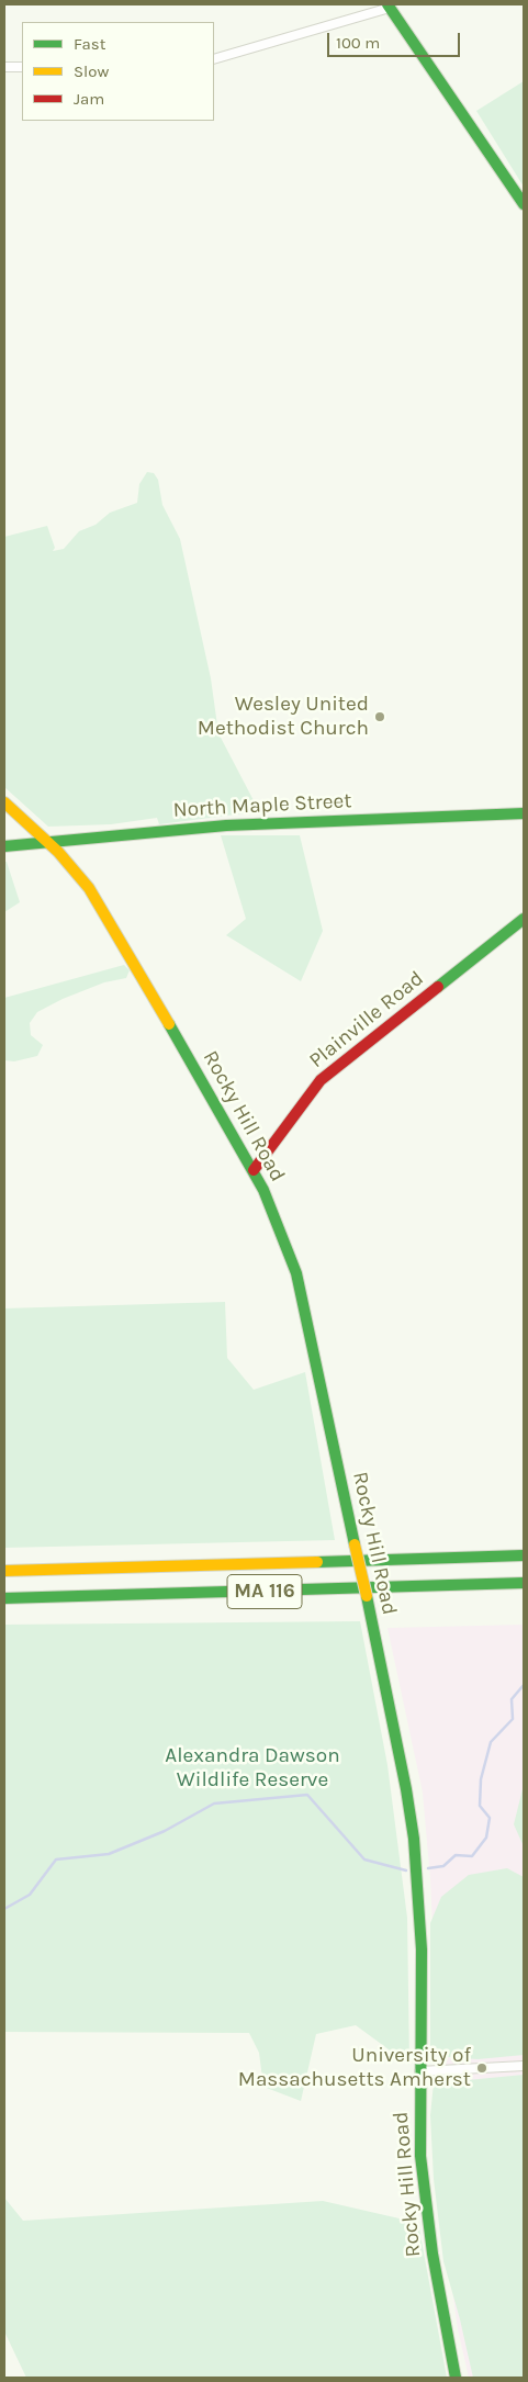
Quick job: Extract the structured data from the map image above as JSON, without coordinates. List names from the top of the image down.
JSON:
{
  "streets": {
    "main road": [
      "North Maple Street",
      "Plainville Road",
      "Rocky Hill Road",
      "MA 116"
    ]
  },
  "crossings": [
    ["North Maple Street", "Rocky Hill Road"],
    ["Plainville Road", "Rocky Hill Road"]
  ],
  "parks": ["Alexandra Dawson Wildlife Reserve"],
  "places": ["Wesley United Methodist Church", "University of Massachusetts Amherst"],
  "legend": ["Fast", "Slow", "Jam"],
  "scale_bar": "100 m"
}
